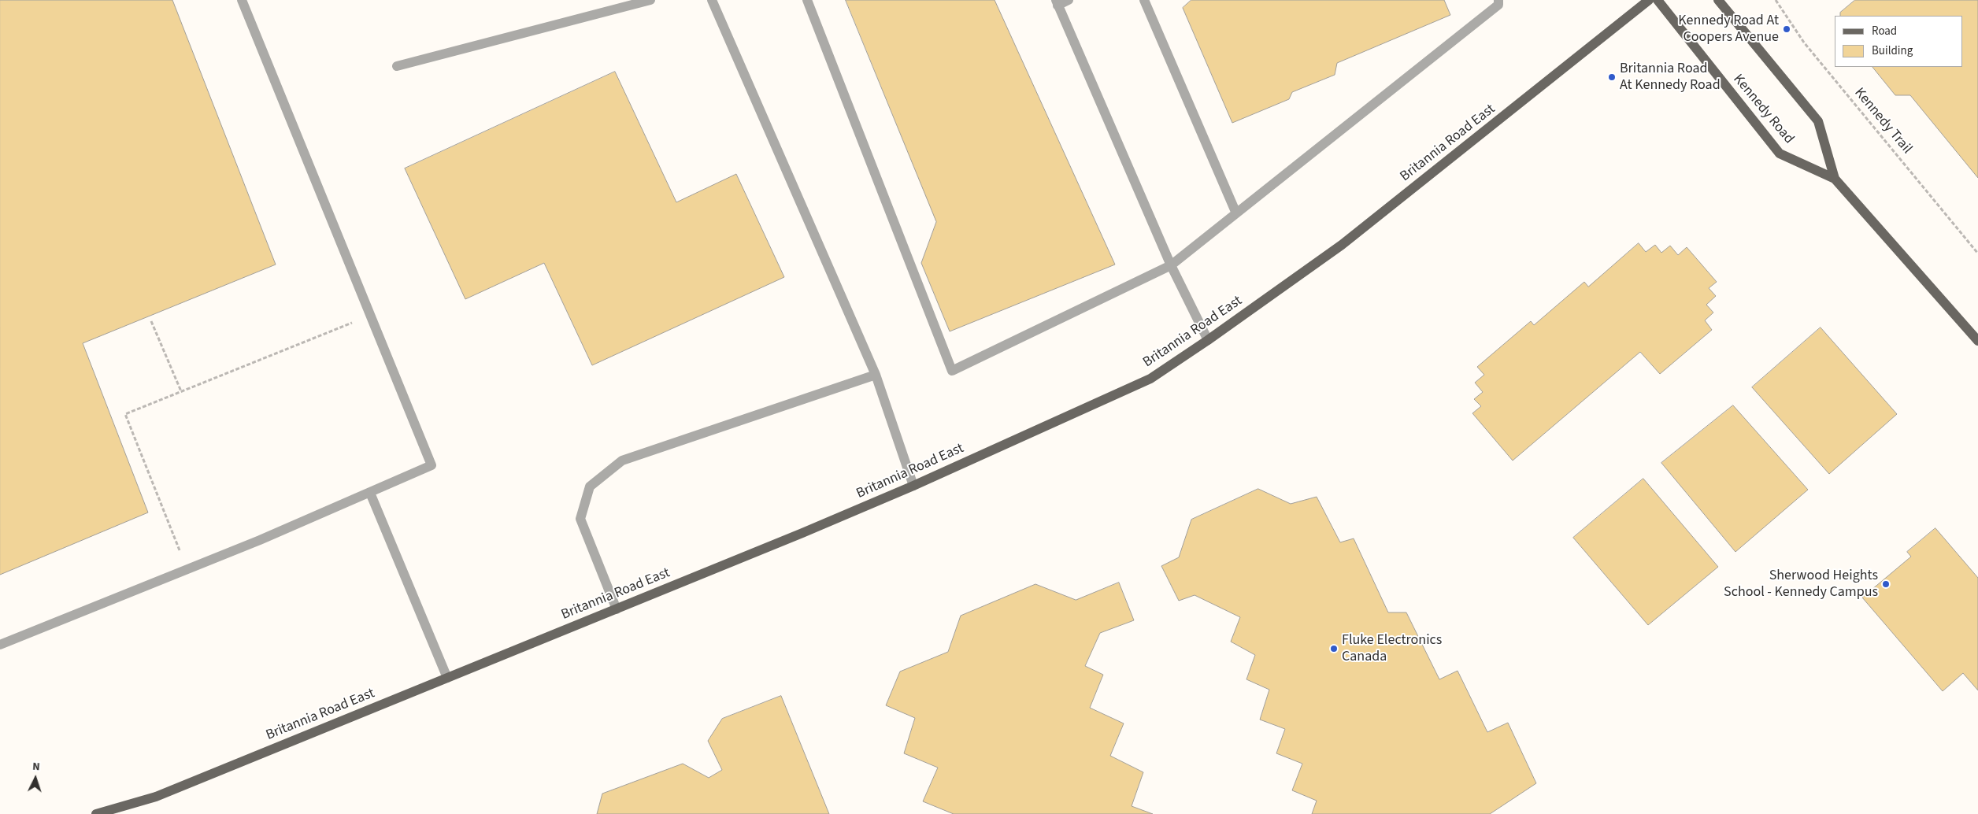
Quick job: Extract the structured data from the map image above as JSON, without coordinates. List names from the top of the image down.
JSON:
{
  "streets": {
    "main road": ["Kennedy Road", "Britannia Road East"],
    "path": ["Kennedy Trail"]
  },
  "places": [
    "Kennedy Road At Coopers Avenue",
    "Britannia Road At Kennedy Road",
    "Sherwood Heights School - Kennedy Campus",
    "Fluke Electronics Canada"
  ],
  "legend": ["Road", "Building"],
  "north": "top"
}
